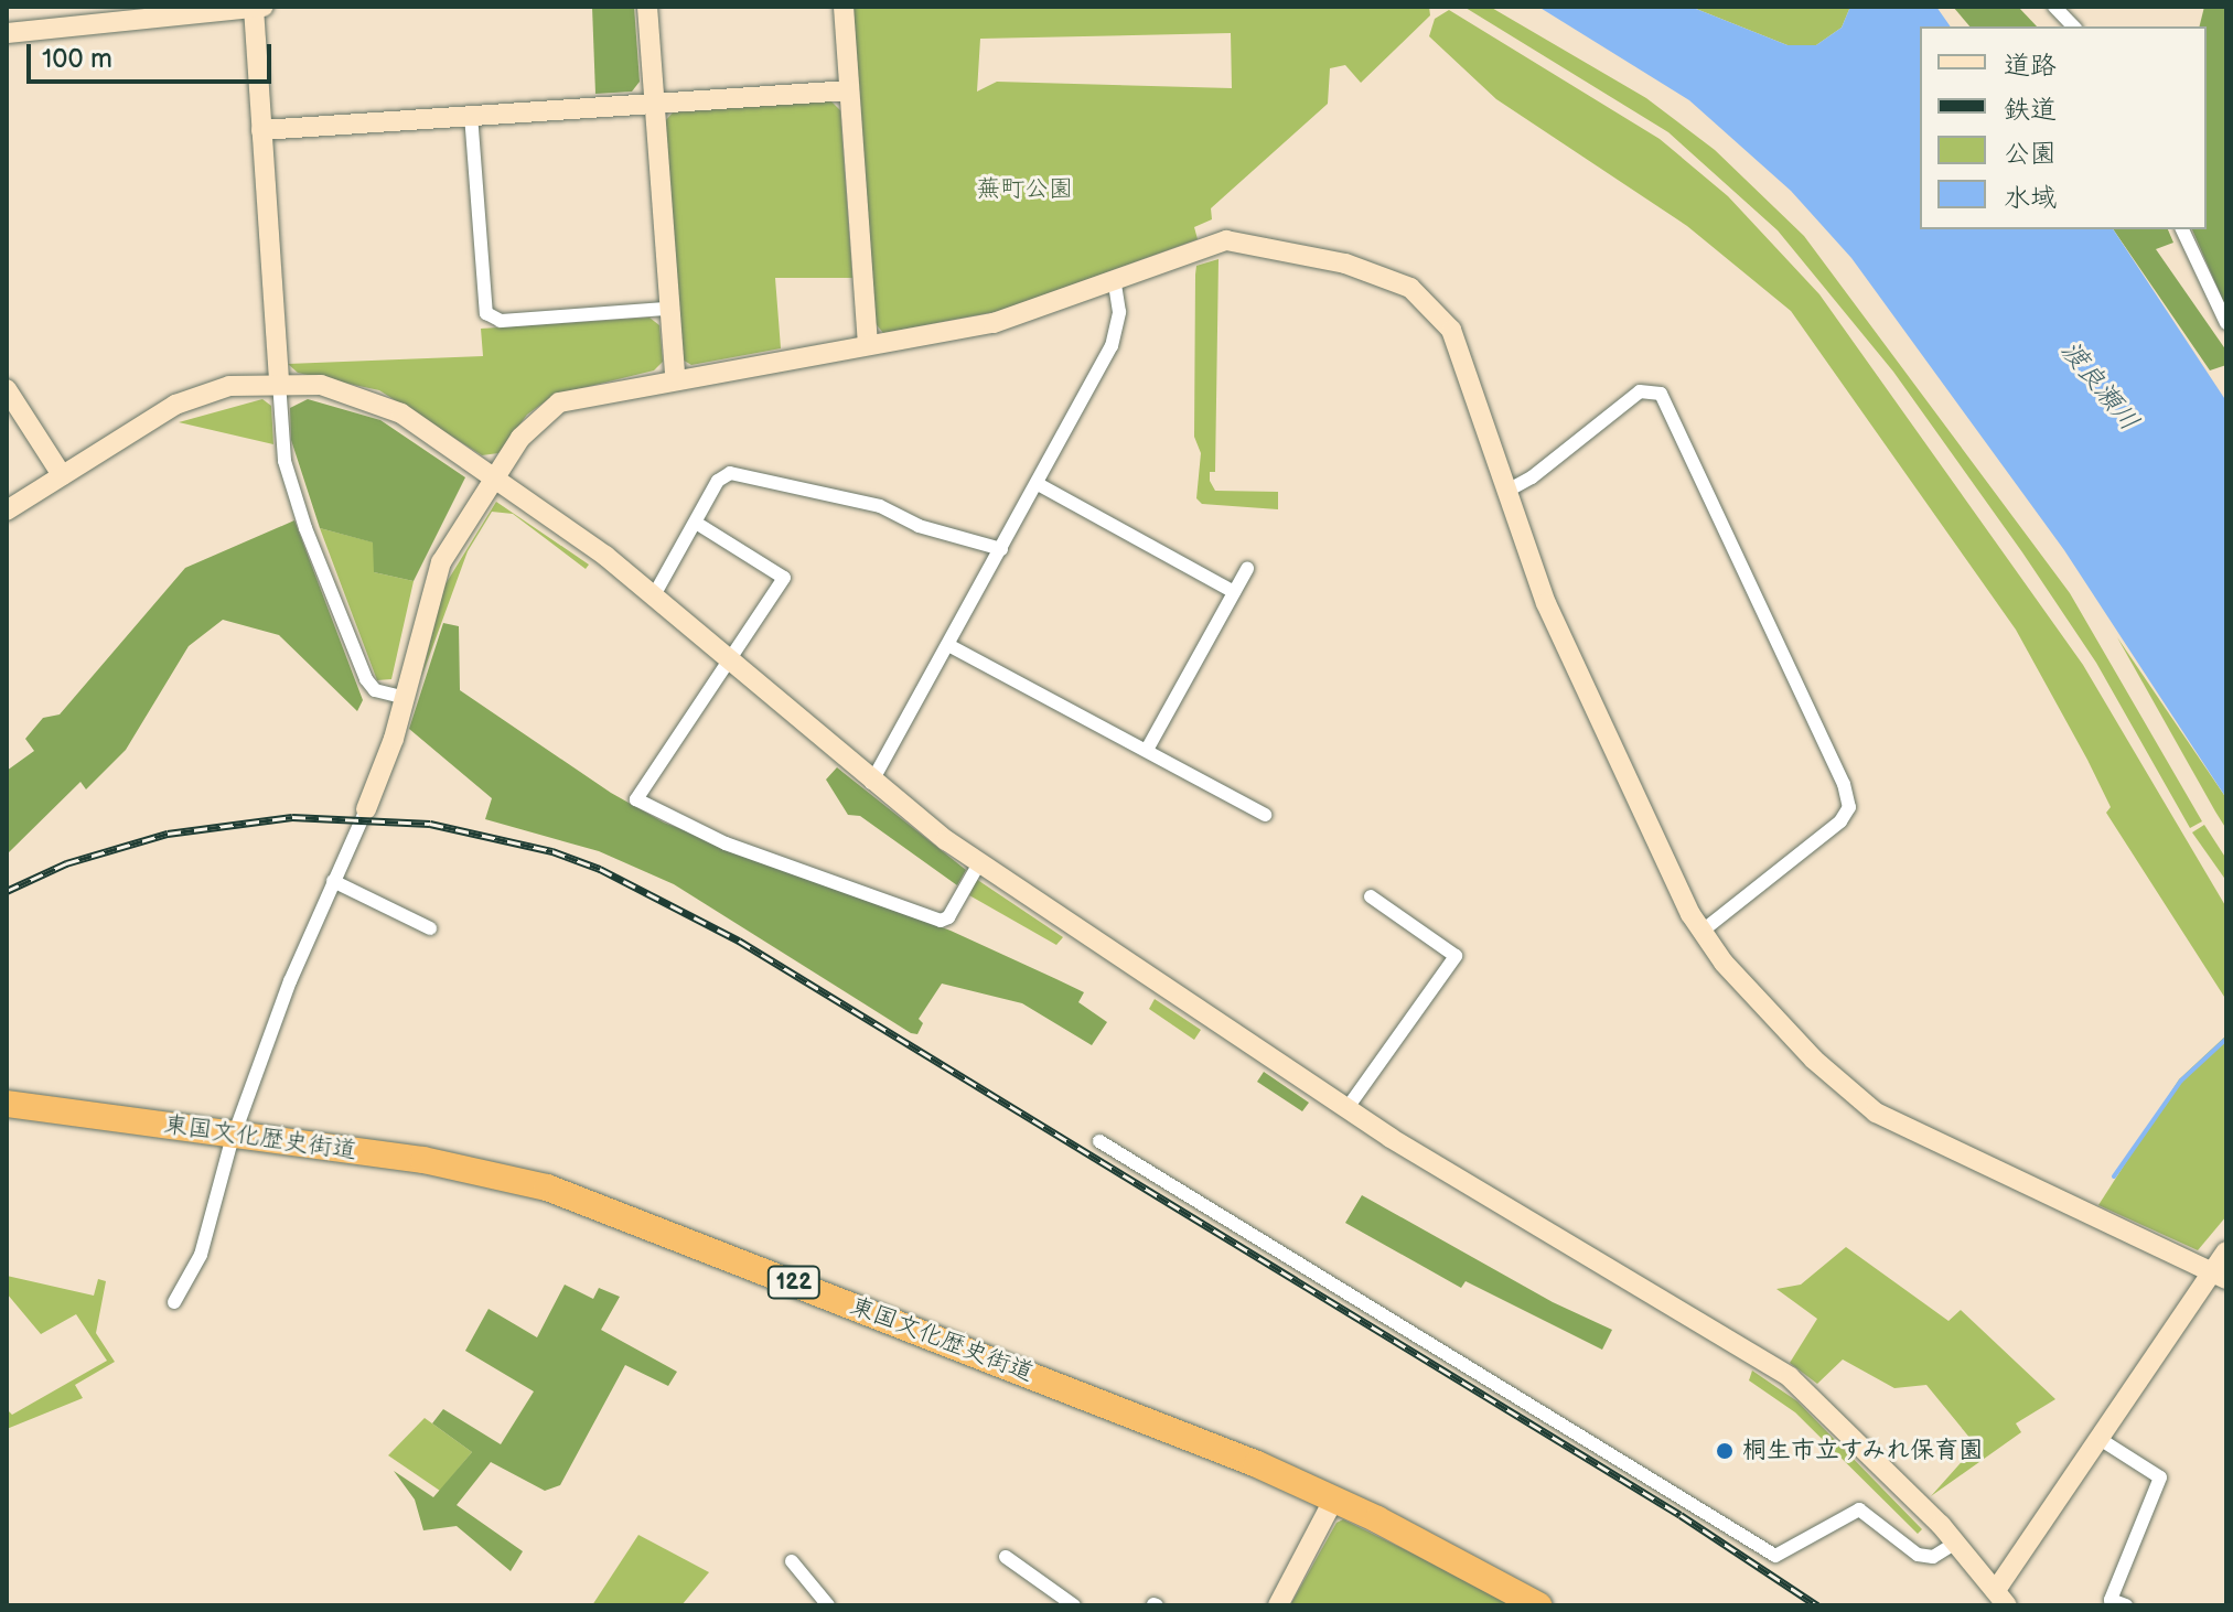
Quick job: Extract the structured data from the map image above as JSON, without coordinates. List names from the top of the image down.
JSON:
{
  "streets": {
    "highway": ["東国文化歴史街道", "122"]
  },
  "water": ["渡良瀬川"],
  "parks": ["蕪町公園"],
  "places": ["桐生市立すみれ保育園"],
  "legend": [
    "道路",
    "鉄道",
    "公園",
    "水域"
  ],
  "scale_bar": "100 m"
}
